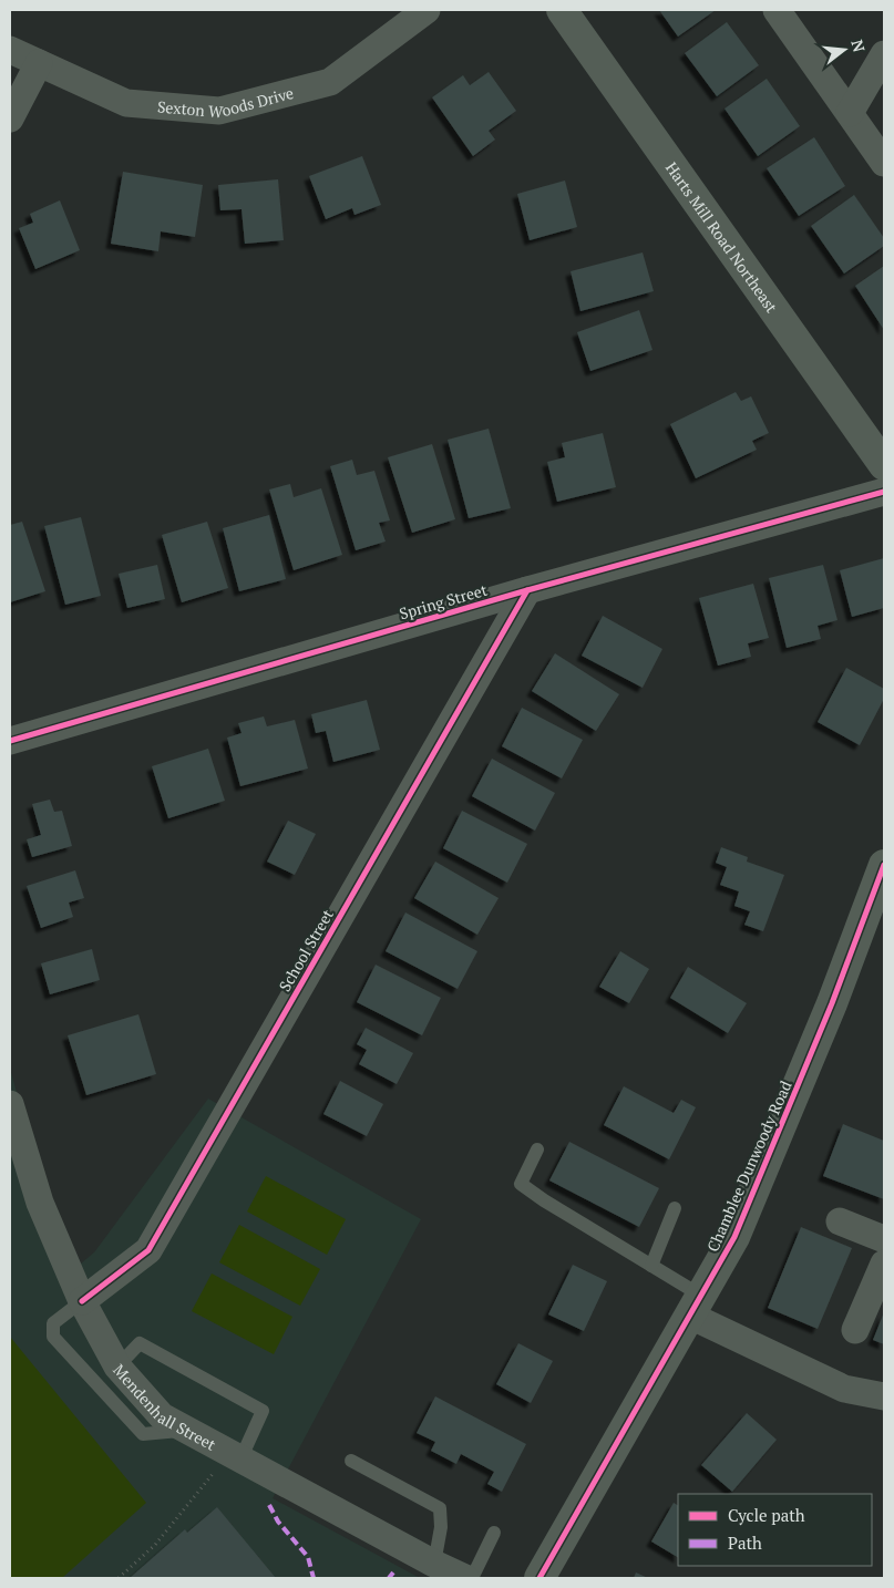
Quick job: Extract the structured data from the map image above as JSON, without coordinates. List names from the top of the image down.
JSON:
{
  "streets": {
    "street": [
      "Sexton Woods Drive",
      "Harts Mill Road Northeast",
      "Spring Street",
      "School Street",
      "Chamblee Dunwoody Road",
      "Mendenhall Street"
    ]
  },
  "crossings": [
    ["Spring Street", "School Street"],
    ["School Street", "Mendenhall Street"]
  ],
  "legend": ["Cycle path", "Path"],
  "north": "right"
}
